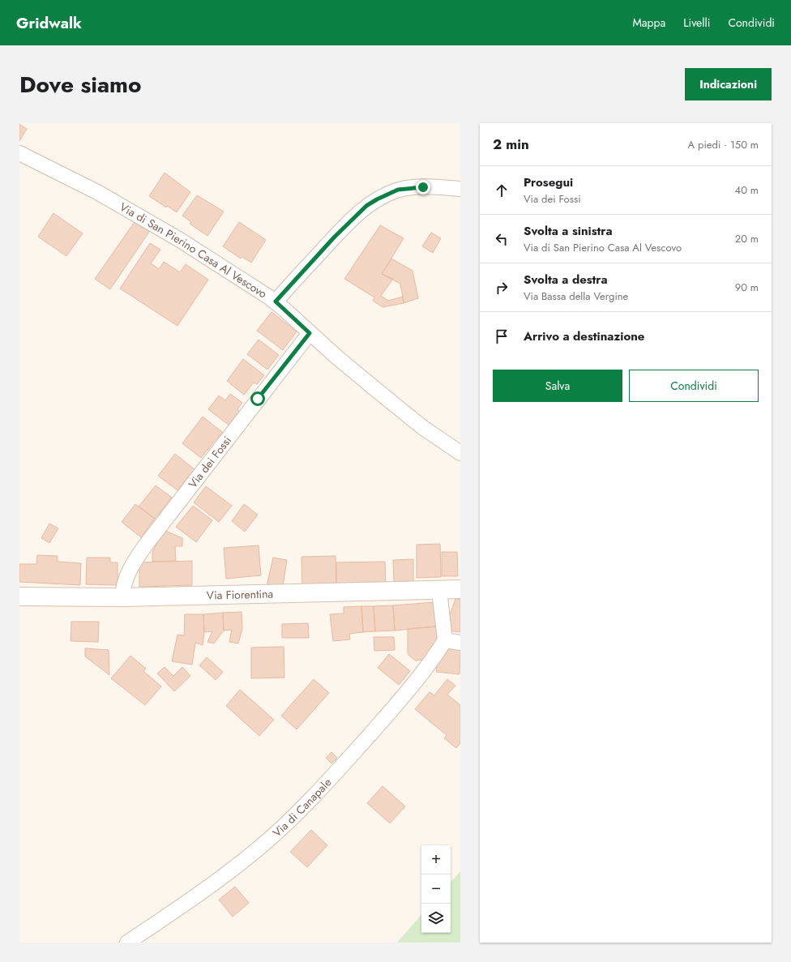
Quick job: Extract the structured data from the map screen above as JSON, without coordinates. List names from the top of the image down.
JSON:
{
  "streets": {
    "street": [
      "Via di San Pierino Casa Al Vescovo",
      "Via dei Fossi",
      "Via Fiorentina",
      "Via di Canapale"
    ]
  },
  "crossings": [
    ["Via di San Pierino Casa Al Vescovo", "Via dei Fossi"],
    ["Via dei Fossi", "Via Fiorentina"]
  ],
  "page": {
    "header": "Gridwalk",
    "nav": ["Mappa", "Livelli", "Condividi"],
    "title": "Dove siamo",
    "buttons": [
      "Indicazioni",
      ["Salva", "Condividi"]
    ],
    "heading": ["2 min", "A piedi · 150 m"],
    "list": [
      ["Prosegui", "Via dei Fossi", "40 m"],
      ["Svolta a sinistra", "Via di San Pierino Casa Al Vescovo", "20 m"],
      ["Svolta a destra", "Via Bassa della Vergine", "90 m"],
      "Arrivo a destinazione"
    ],
    "map_buttons": ["+", "−"]
  }
}
